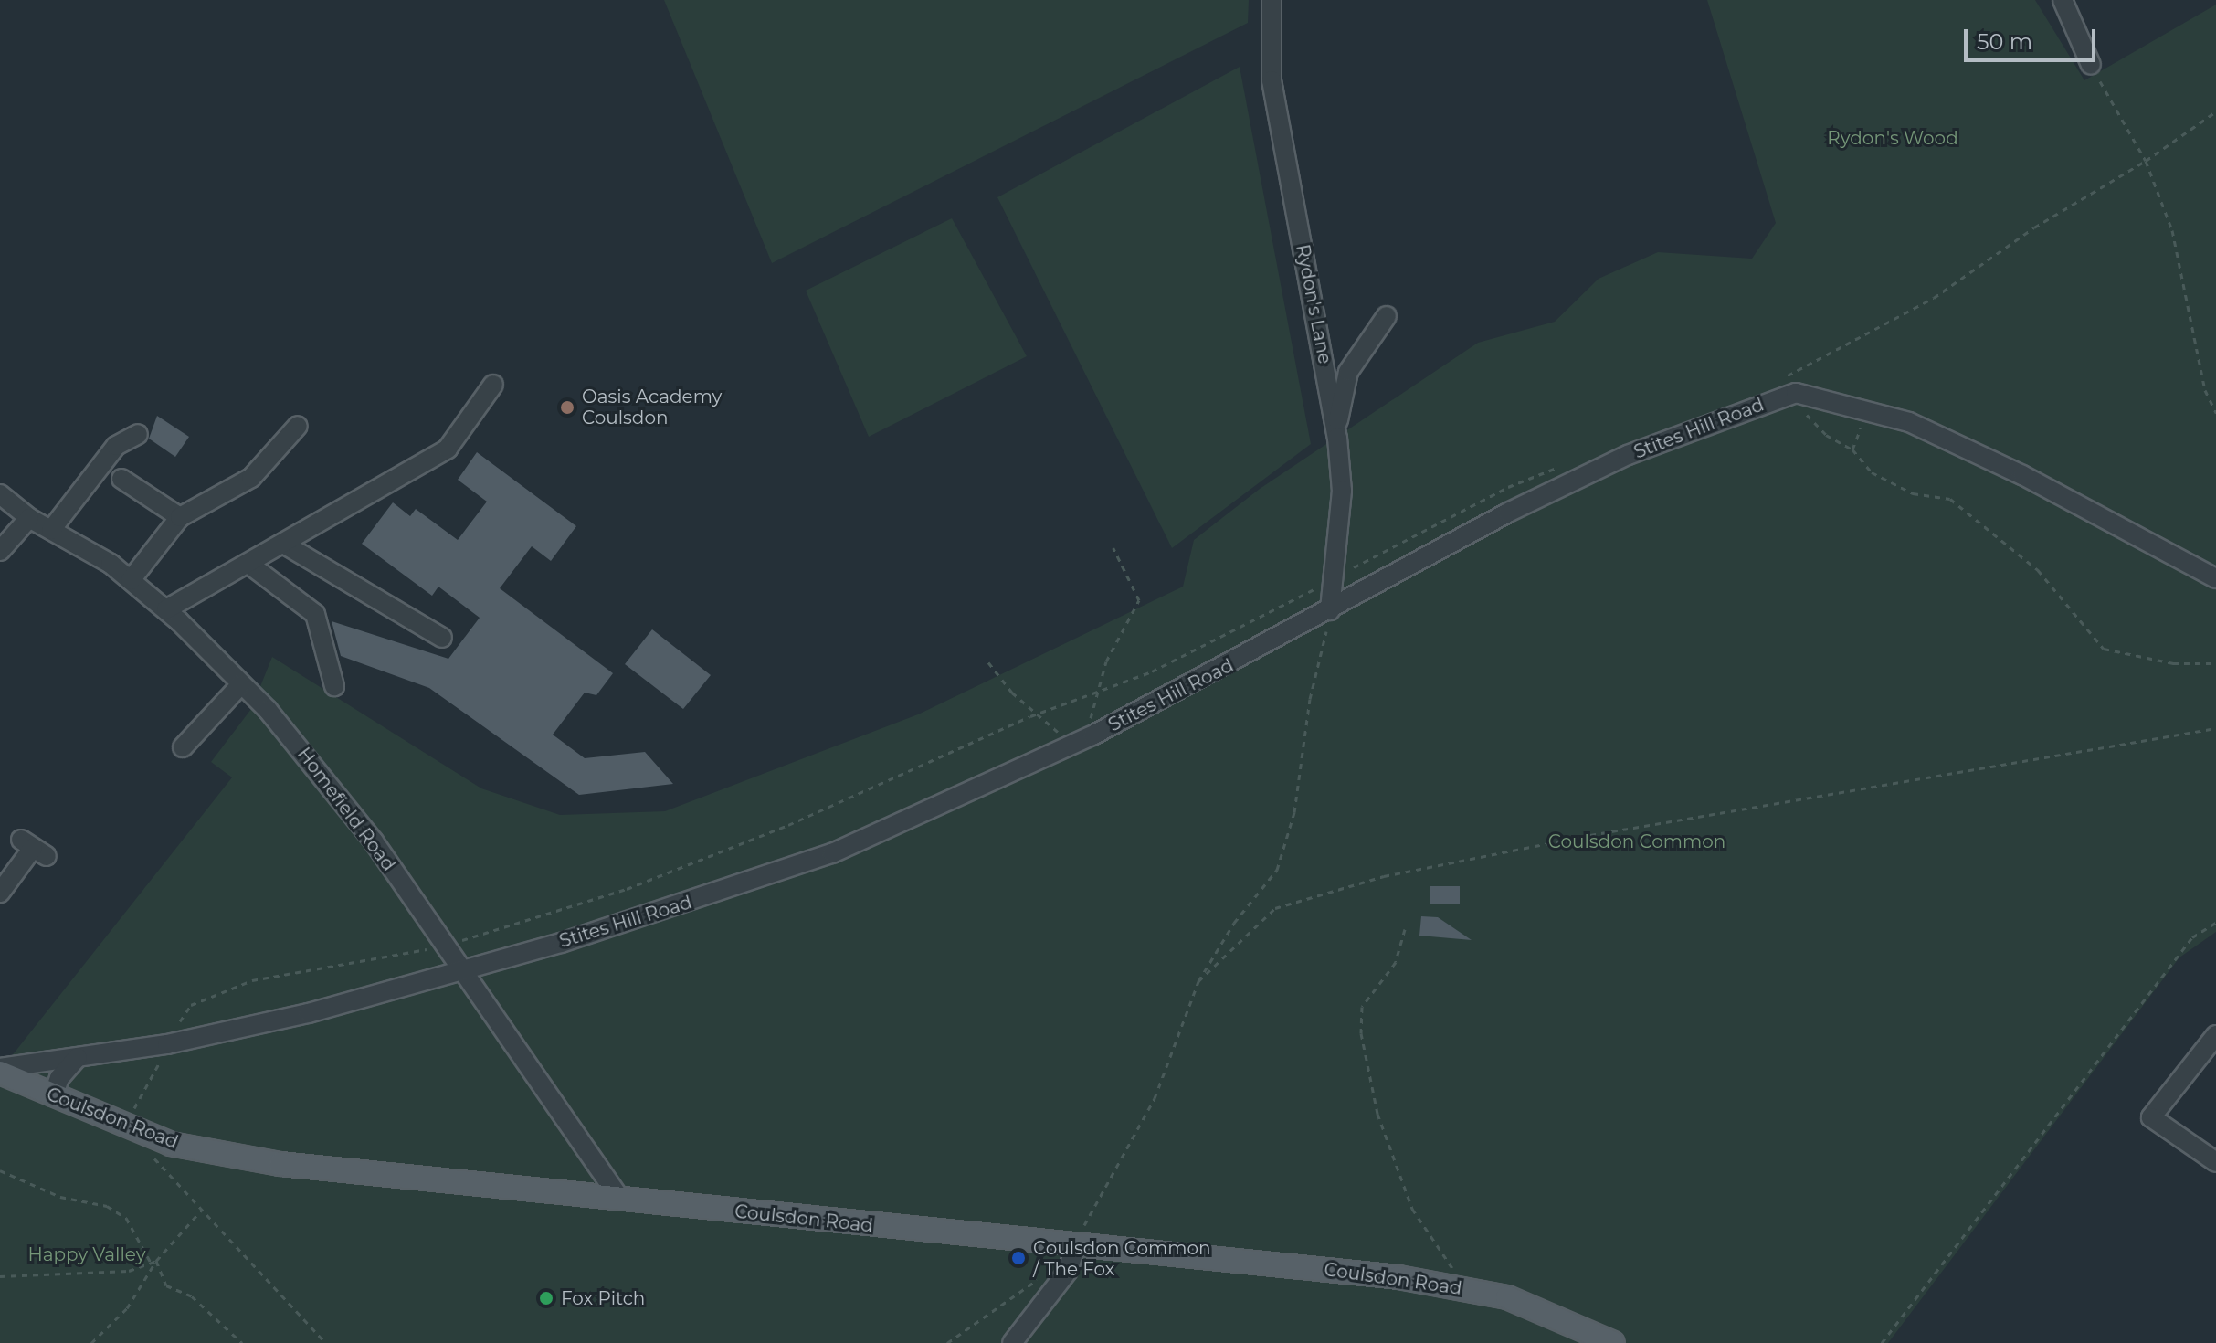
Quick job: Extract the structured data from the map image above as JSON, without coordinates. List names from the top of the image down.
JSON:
{
  "streets": {
    "main road": ["Coulsdon Road"],
    "street": ["Rydon's Lane", "Stites Hill Road", "Homefield Road"]
  },
  "crossings": [
    ["Rydon's Lane", "Stites Hill Road"],
    ["Stites Hill Road", "Homefield Road"],
    ["Stites Hill Road", "Coulsdon Road"],
    ["Homefield Road", "Coulsdon Road"]
  ],
  "parks": ["Rydon's Wood", "Coulsdon Common", "Happy Valley"],
  "places": ["Oasis Academy Coulsdon", "Coulsdon Common / The Fox", "Fox Pitch"],
  "scale_bar": "50 m"
}
